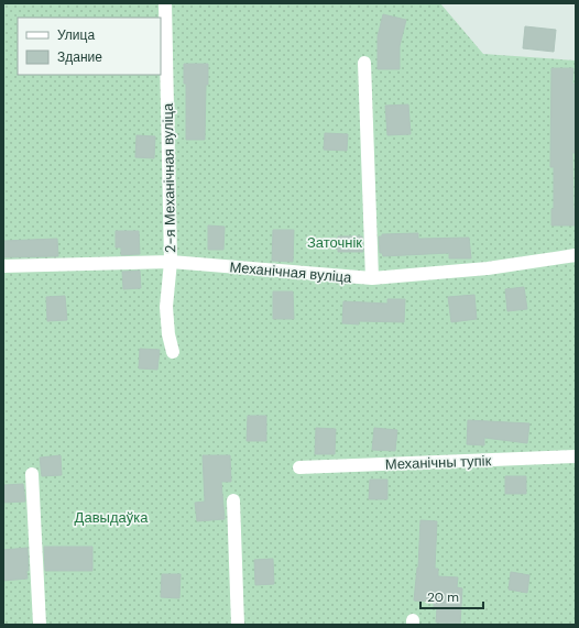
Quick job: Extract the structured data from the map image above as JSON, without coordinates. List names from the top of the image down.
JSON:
{
  "streets": {
    "lane": ["2-я Механічная вуліца", "Механічная вуліца", "Механічны тупік"]
  },
  "crossings": [
    ["2-я Механічная вуліца", "Механічная вуліца"]
  ],
  "parks": ["Заточнік", "Давыдаўка"],
  "legend": ["Улица", "Здание"],
  "scale_bar": "20 m"
}
